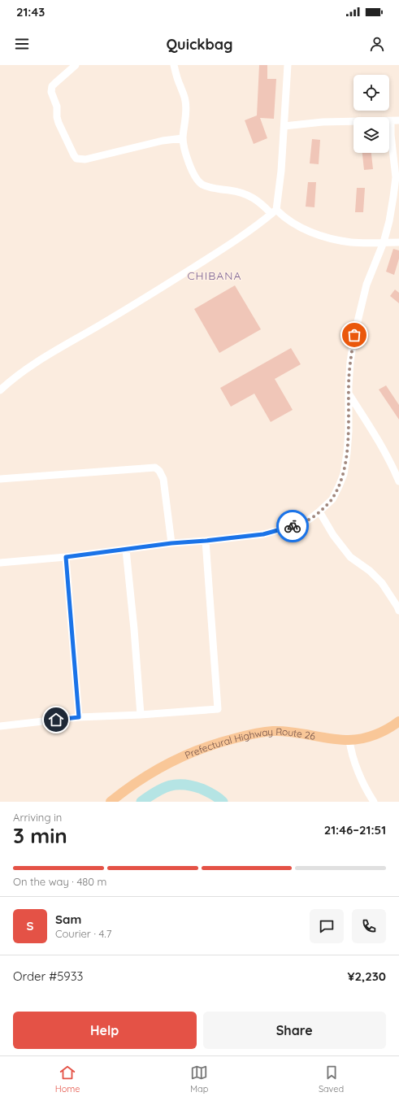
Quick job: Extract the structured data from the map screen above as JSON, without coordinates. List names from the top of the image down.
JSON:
{
  "streets": {
    "main road": ["Prefectural Highway Route 26"]
  },
  "districts": ["CHIBANA"],
  "page": {
    "status": "21:43",
    "header": "Quickbag",
    "heading": ["3 min", "Arriving in", "21:46–21:51"],
    "panel": [
      "Sam",
      "Courier · 4.7",
      "Order #5933",
      "¥2,230"
    ],
    "bar": "On the way · 480 m",
    "round": "S",
    "buttons": ["Help", "Share"],
    "tabs": ["Home", "Map", "Saved"]
  }
}
